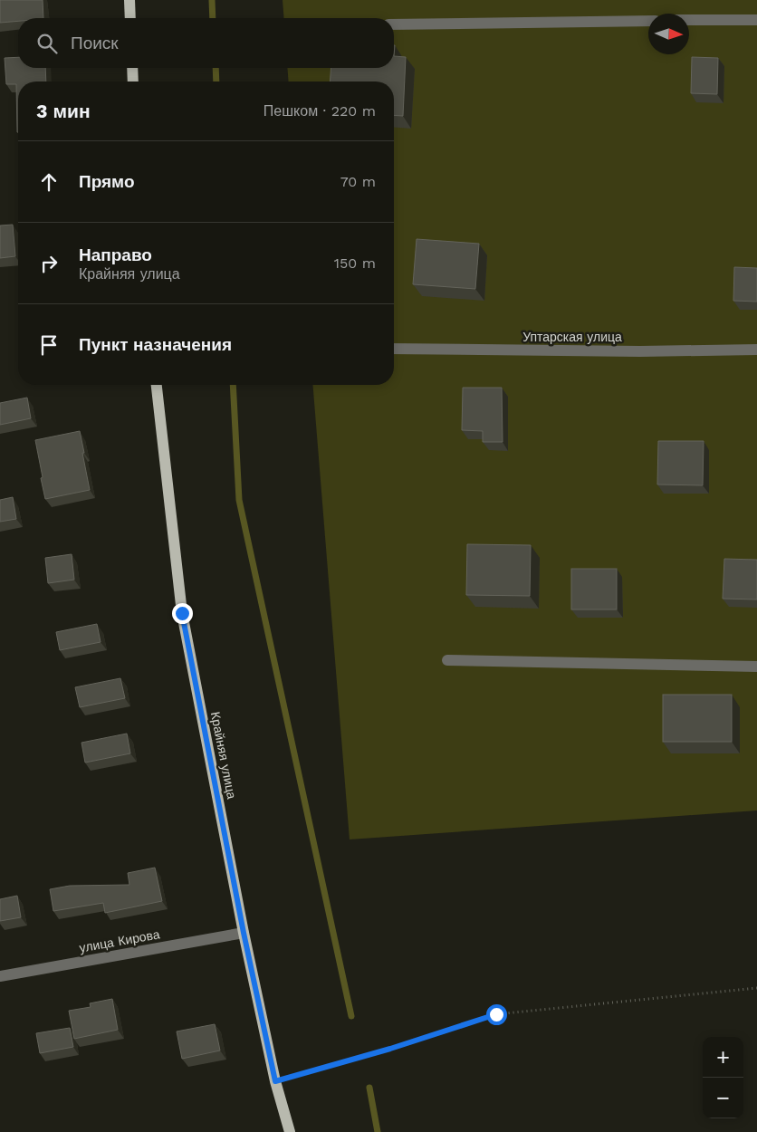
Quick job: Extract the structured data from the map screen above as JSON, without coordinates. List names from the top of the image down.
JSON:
{
  "streets": {
    "main road": ["Крайняя улица"],
    "street": ["Уптарская улица", "улица Кирова"]
  },
  "crossings": [
    ["Крайняя улица", "улица Кирова"]
  ],
  "north": "right",
  "page": {
    "search": "Поиск",
    "heading": ["3 мин", "Пешком · 220 m"],
    "list": [
      ["Прямо", "70 m"],
      ["Направо", "Крайняя улица", "150 m"],
      "Пункт назначения"
    ],
    "map_buttons": ["+", "−"]
  }
}
